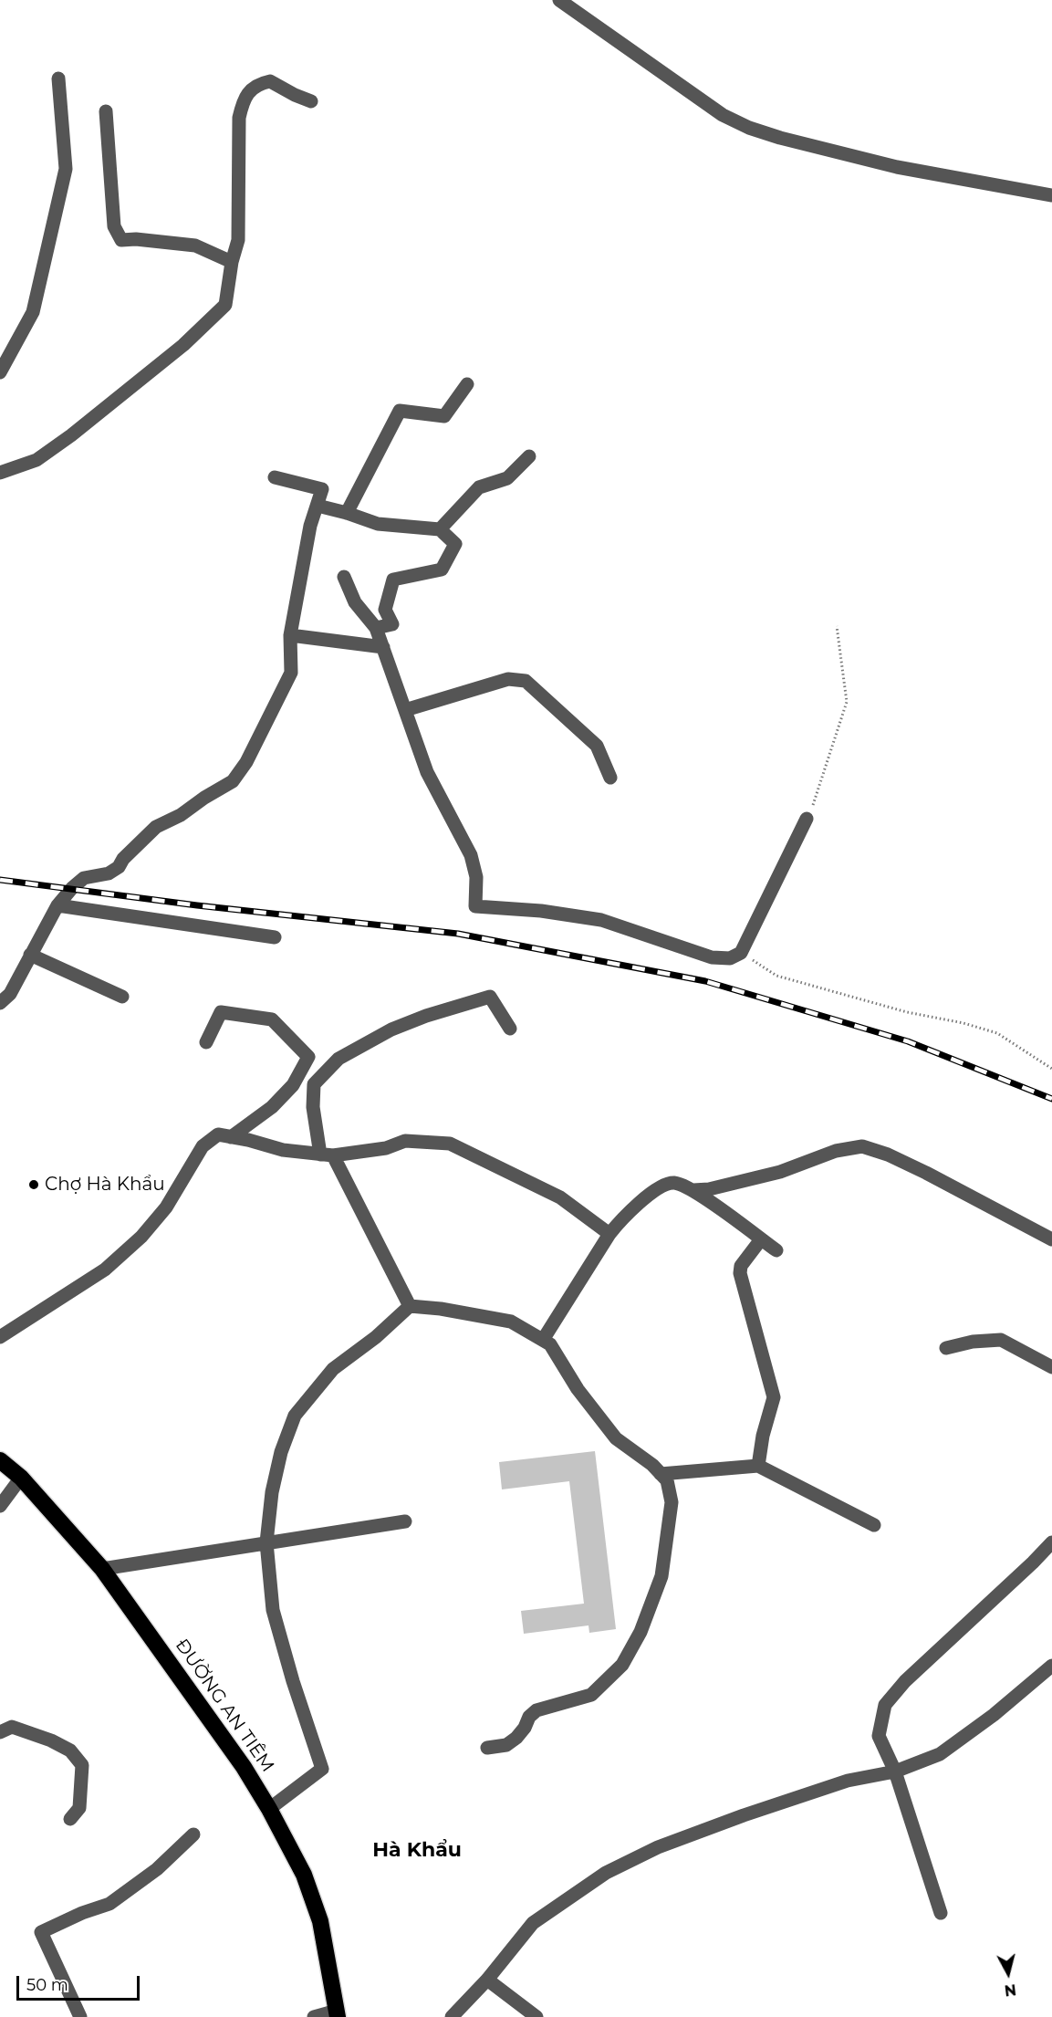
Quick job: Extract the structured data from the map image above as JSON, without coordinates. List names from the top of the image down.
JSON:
{
  "streets": {
    "highway": ["ĐƯỜNG AN TIÊM"]
  },
  "districts": ["Hà Khẩu"],
  "places": ["Chợ Hà Khẩu"],
  "scale_bar": "50 m",
  "north": "bottom"
}
